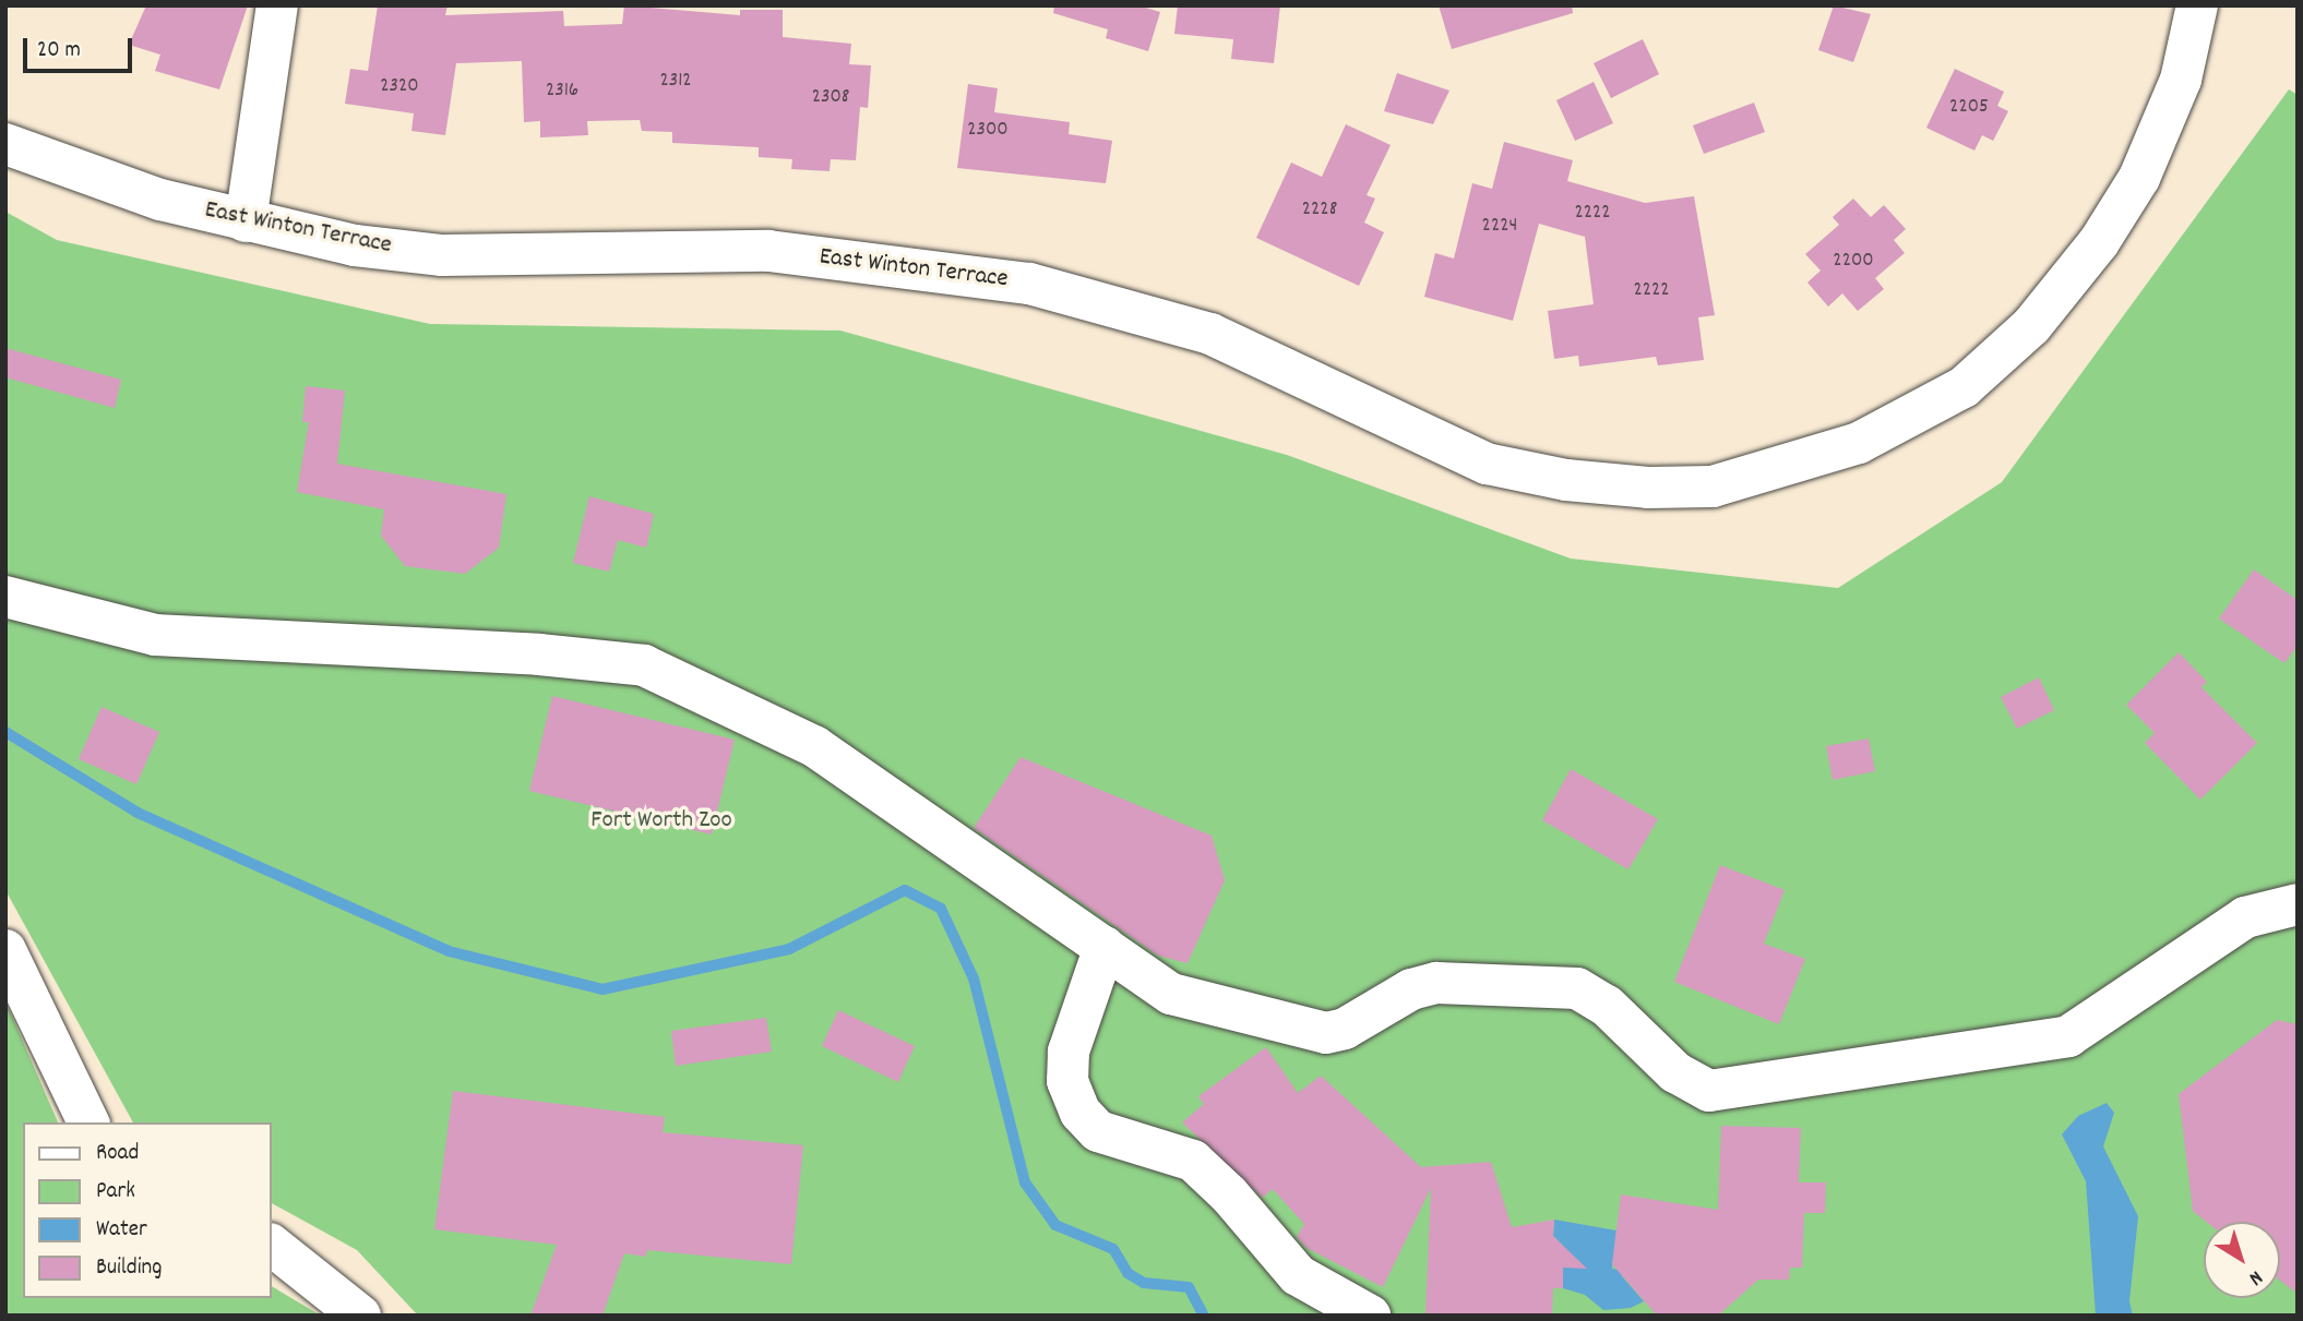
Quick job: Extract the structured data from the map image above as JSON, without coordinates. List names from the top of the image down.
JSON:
{
  "streets": {
    "street": ["East Winton Terrace"]
  },
  "parks": ["Fort Worth Zoo"],
  "house_numbers": [
    "2312",
    "2320",
    "2316",
    "2308",
    "2205",
    "2300",
    "2228",
    "2222",
    "2224",
    "2200",
    "2222"
  ],
  "legend": [
    "Road",
    "Park",
    "Water",
    "Building"
  ],
  "scale_bar": "20 m",
  "north": "bottom right"
}
